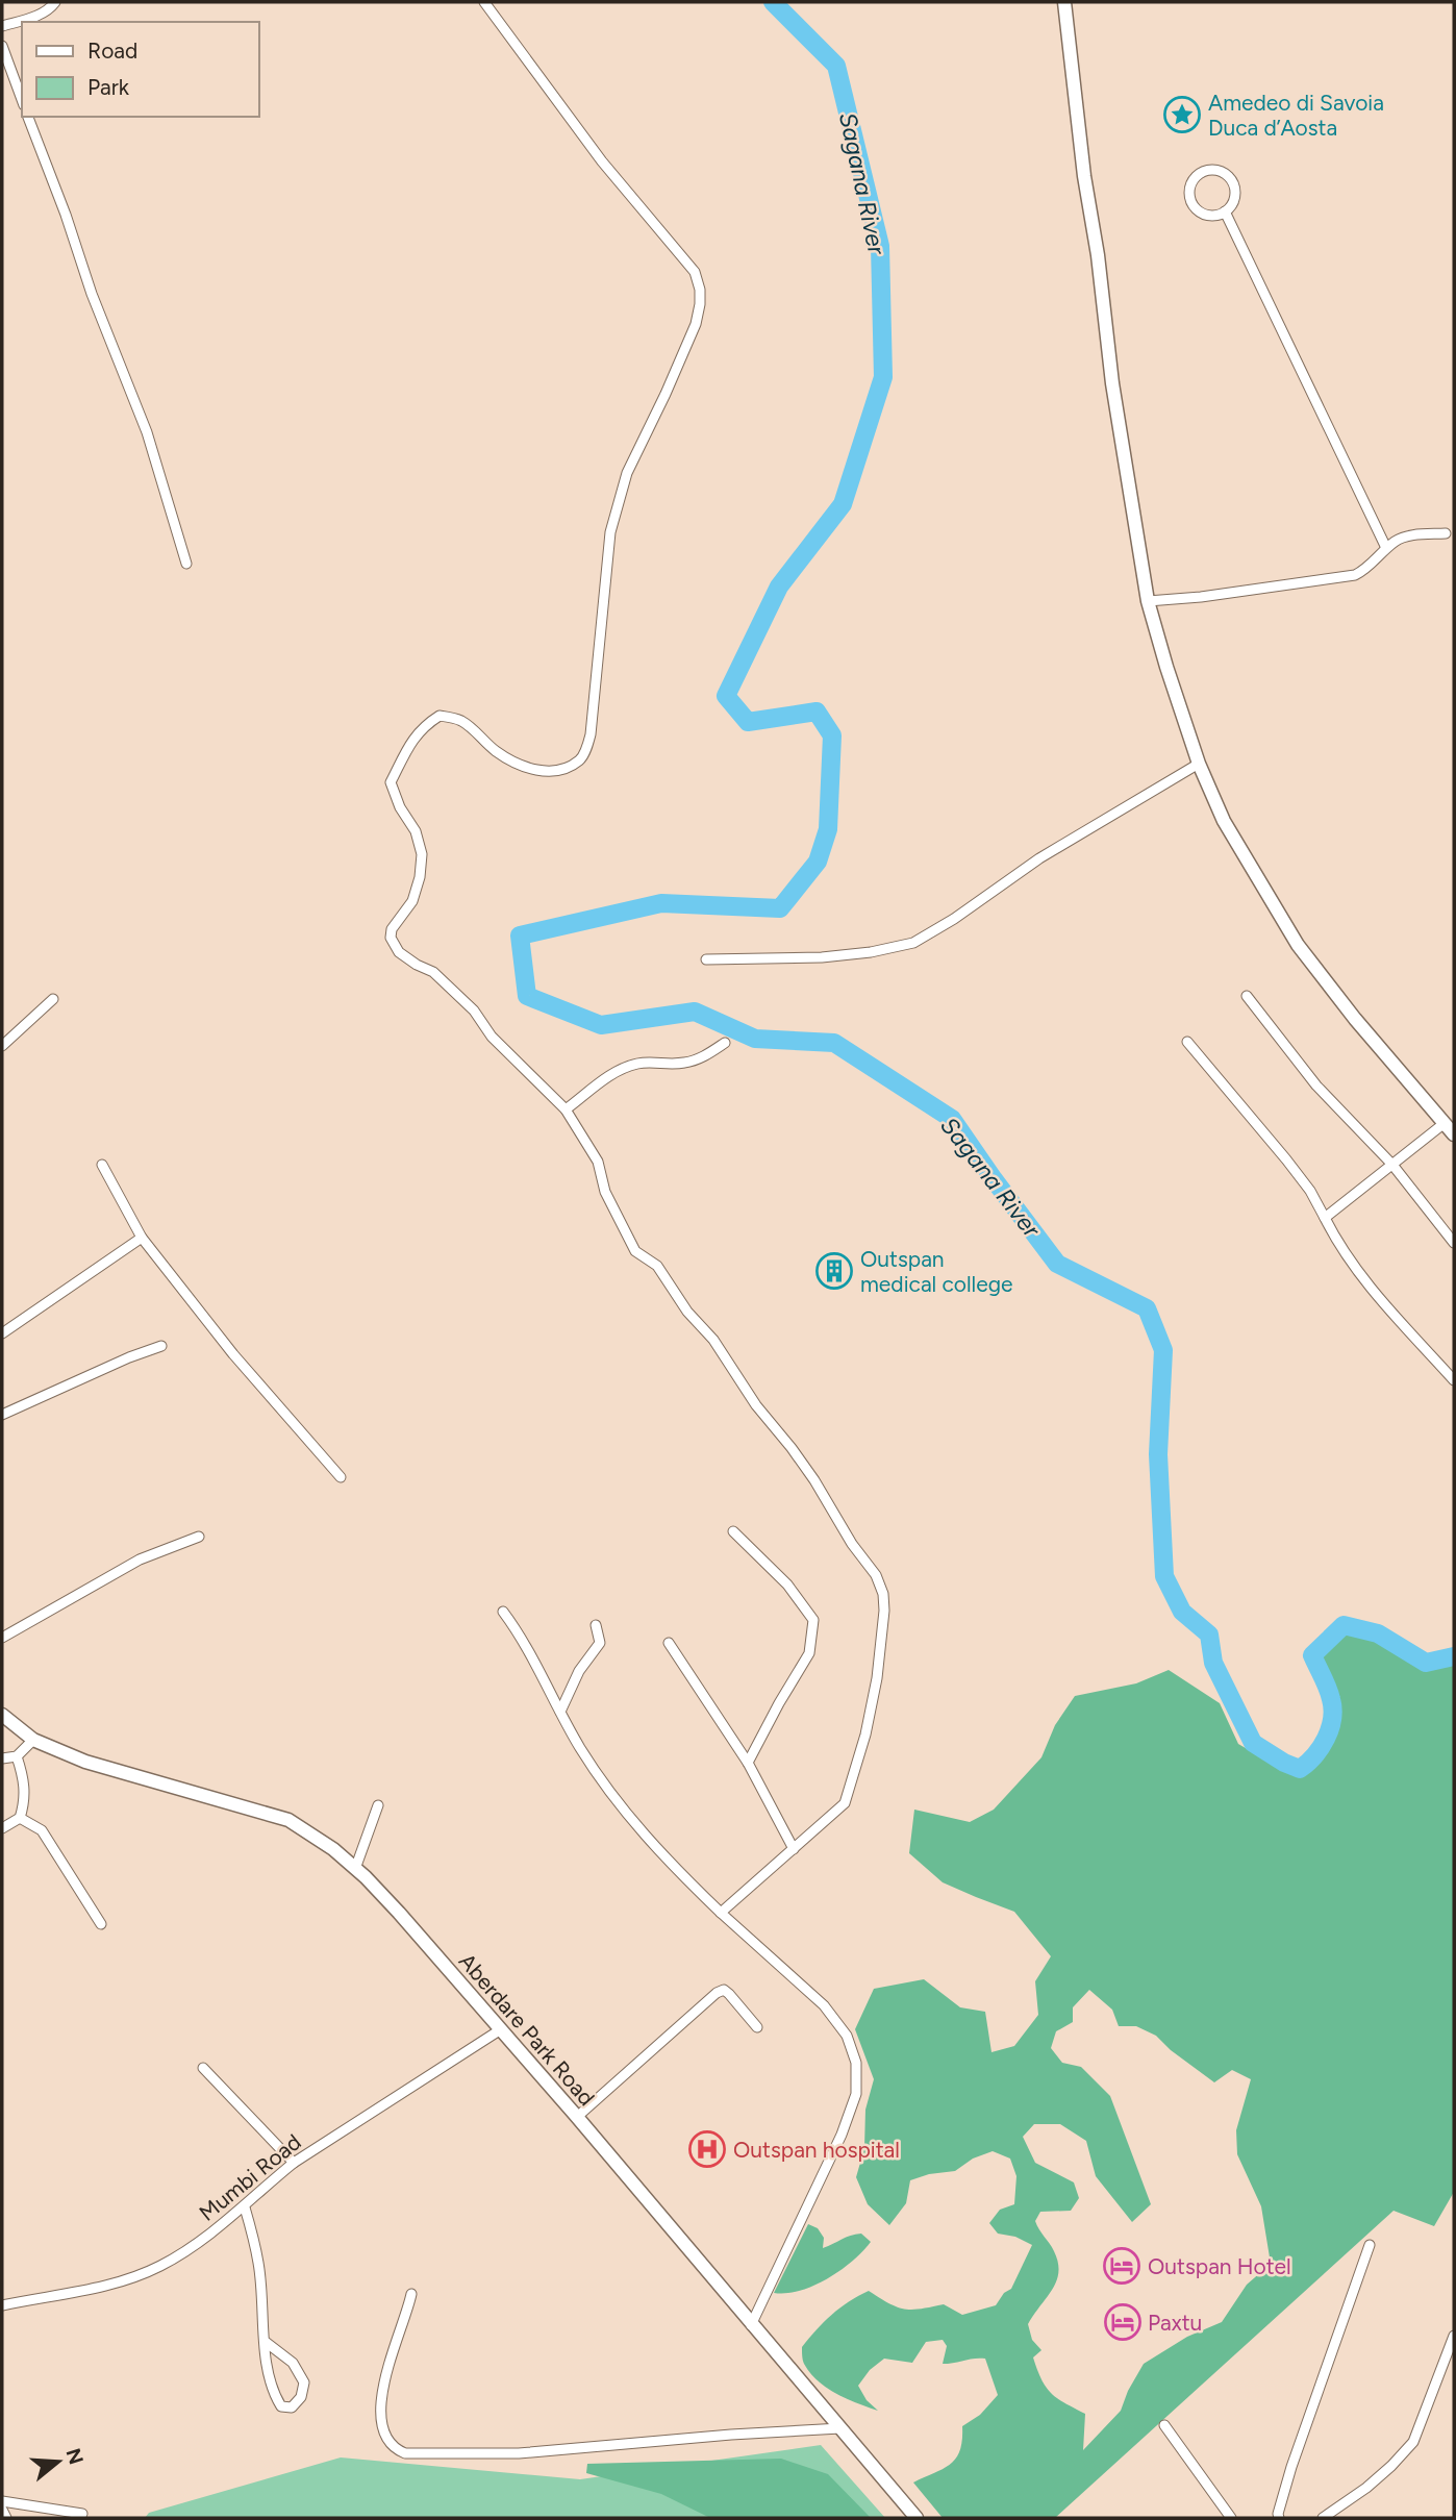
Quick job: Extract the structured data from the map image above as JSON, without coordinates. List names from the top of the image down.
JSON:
{
  "streets": {
    "street": ["Aberdare Park Road", "Mumbi Road"]
  },
  "crossings": [
    ["Aberdare Park Road", "Mumbi Road"]
  ],
  "water": ["Sagana River"],
  "places": {
    "place": ["Amedeo di Savoia Duca d’Aosta"],
    "building": ["Outspan medical college"],
    "hospital": ["Outspan hospital"],
    "hotel": ["Outspan Hotel", "Paxtu"]
  },
  "legend": ["Road", "Park"],
  "north": "right"
}
